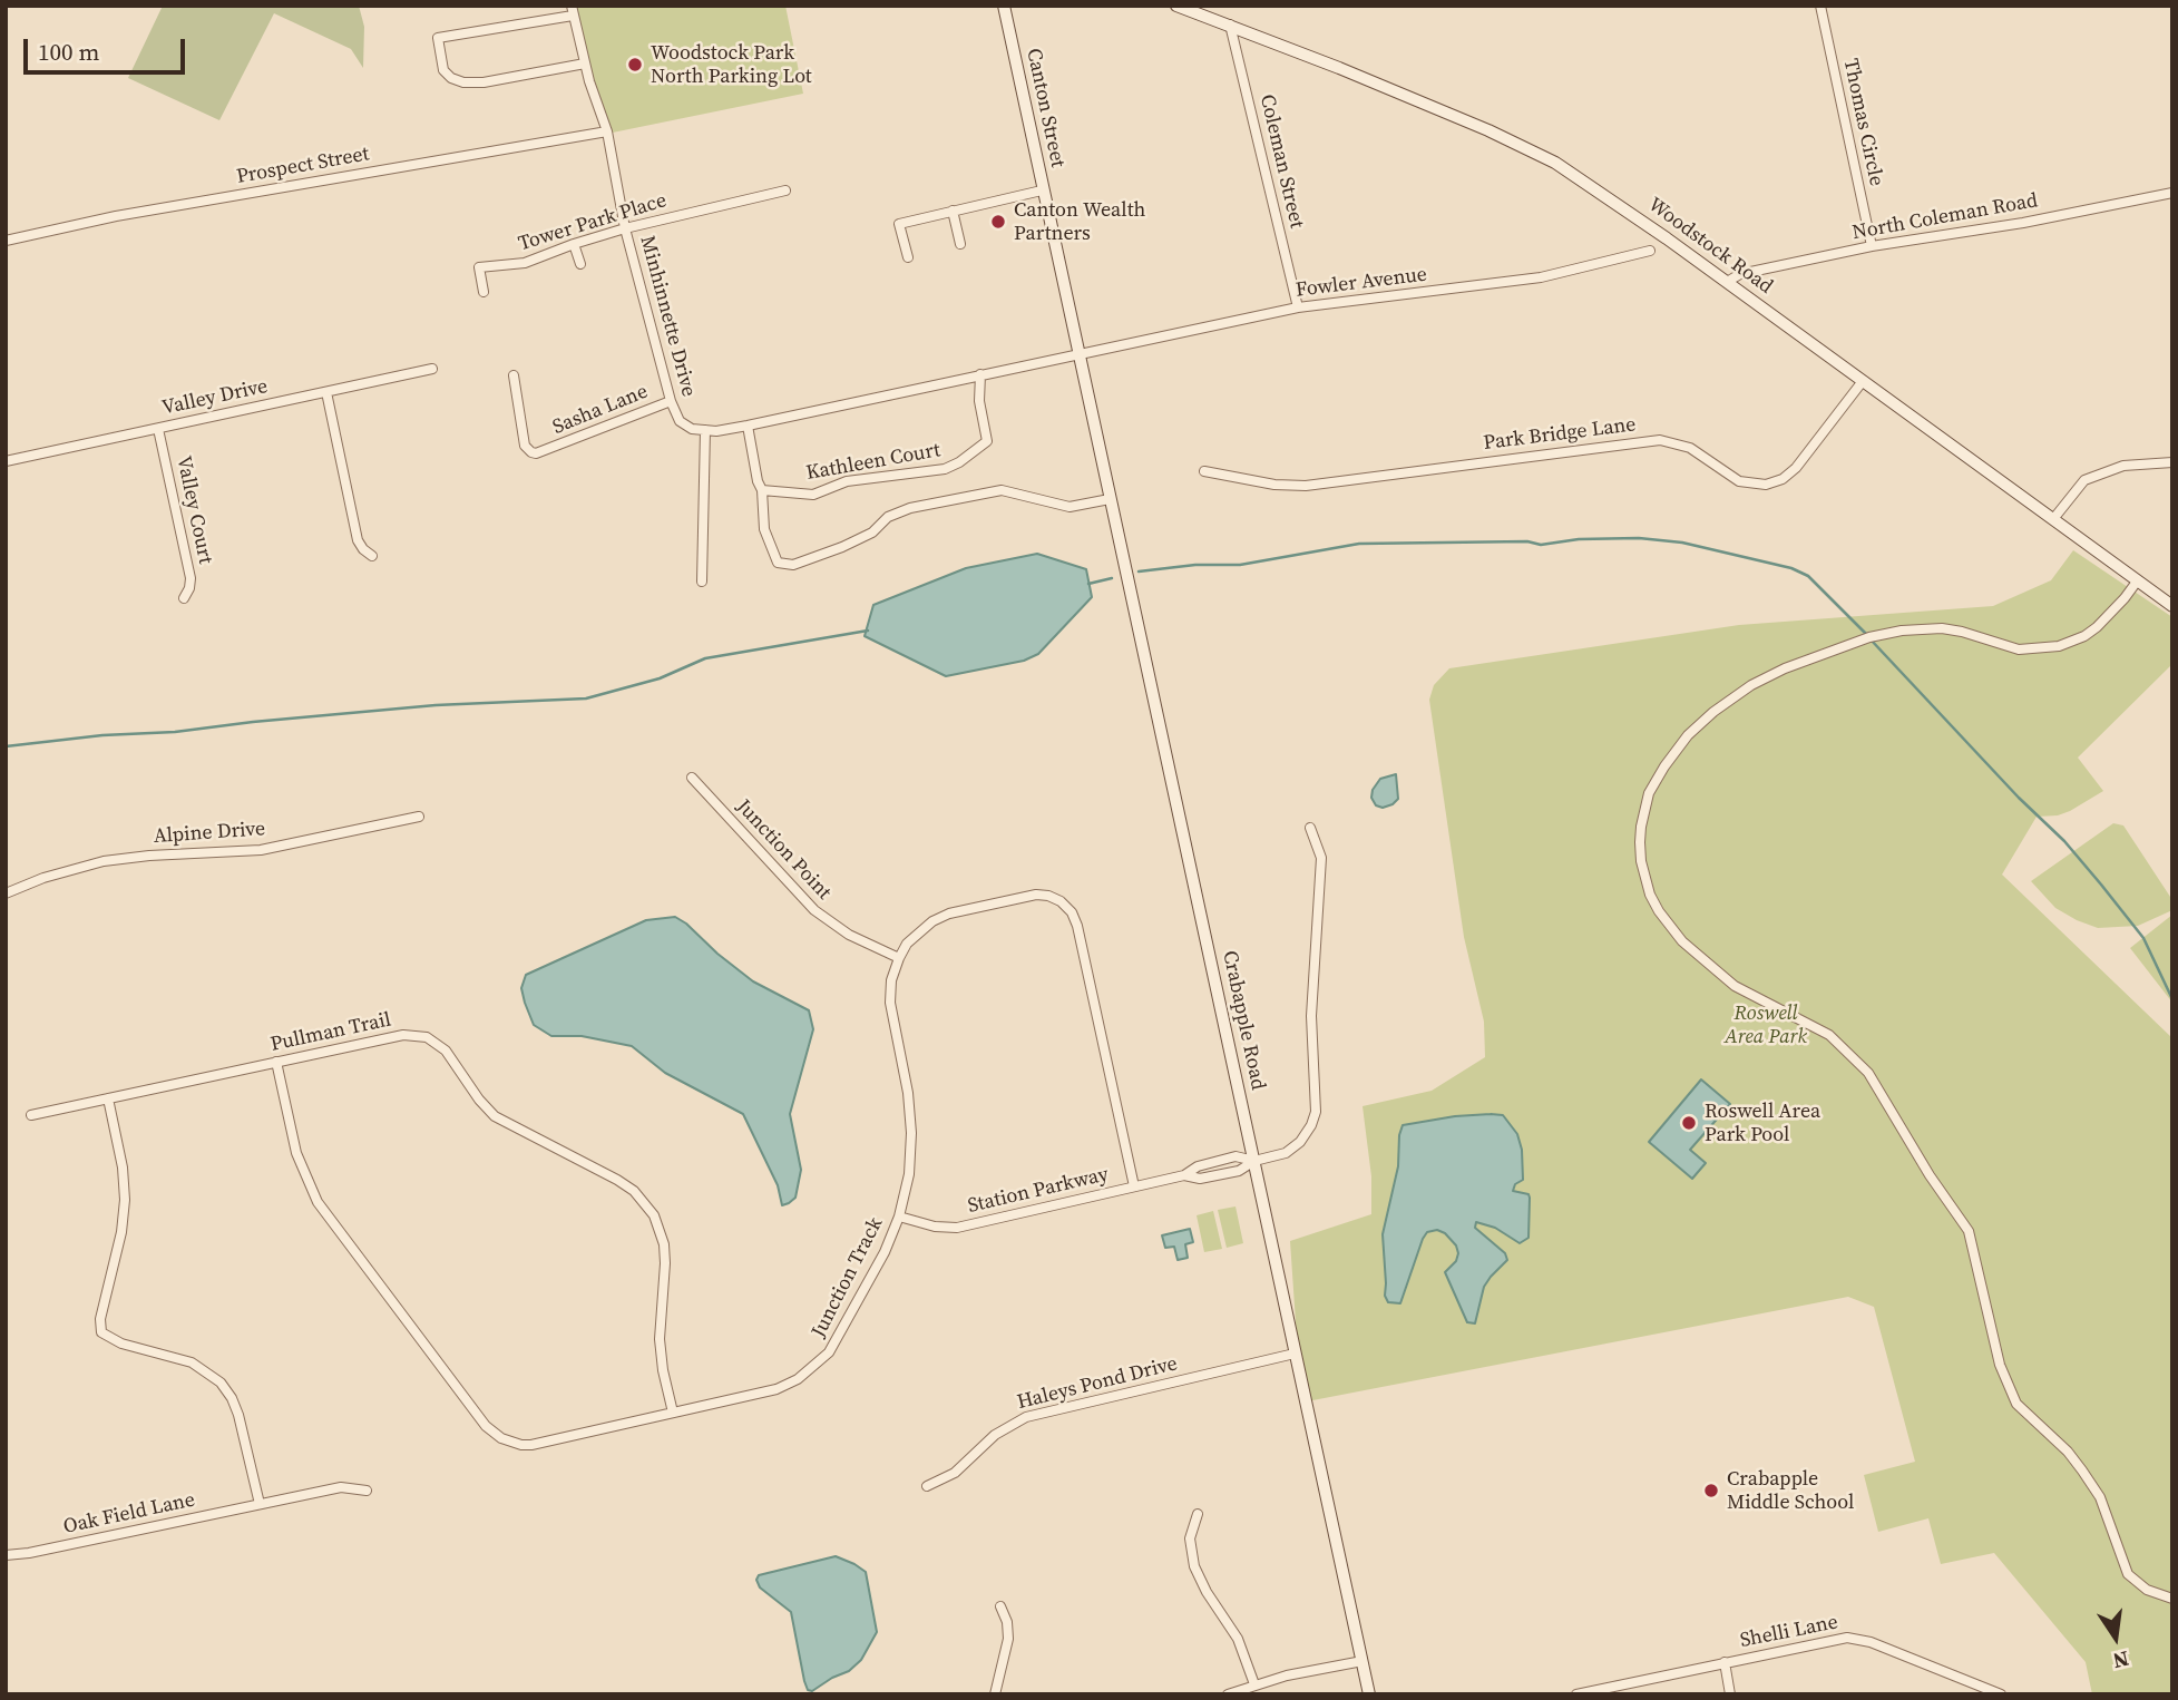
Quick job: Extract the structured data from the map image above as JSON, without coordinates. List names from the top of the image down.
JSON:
{
  "streets": {
    "street": [
      "Canton Street",
      "Thomas Circle",
      "Coleman Street",
      "Prospect Street",
      "North Coleman Road",
      "Tower Park Place",
      "Woodstock Road",
      "Fowler Avenue",
      "Minhinnette Drive",
      "Valley Drive",
      "Sasha Lane",
      "Park Bridge Lane",
      "Kathleen Court",
      "Valley Court",
      "Alpine Drive",
      "Junction Point",
      "Crabapple Road",
      "Pullman Trail",
      "Station Parkway",
      "Junction Track",
      "Haleys Pond Drive",
      "Oak Field Lane",
      "Shelli Lane"
    ]
  },
  "crossings": [
    ["Canton Street", "Fowler Avenue"],
    ["Canton Street", "Crabapple Road"],
    ["Thomas Circle", "North Coleman Road"],
    ["Coleman Street", "Woodstock Road"],
    ["Coleman Street", "Fowler Avenue"],
    ["Prospect Street", "Minhinnette Drive"],
    ["North Coleman Road", "Woodstock Road"],
    ["Tower Park Place", "Minhinnette Drive"],
    ["Woodstock Road", "Park Bridge Lane"],
    ["Fowler Avenue", "Crabapple Road"],
    ["Minhinnette Drive", "Sasha Lane"],
    ["Valley Drive", "Valley Court"],
    ["Junction Point", "Junction Track"],
    ["Crabapple Road", "Station Parkway"],
    ["Crabapple Road", "Haleys Pond Drive"],
    ["Pullman Trail", "Junction Track"],
    ["Station Parkway", "Junction Track"]
  ],
  "parks": ["Roswell Area Park"],
  "places": [
    "Woodstock Park North Parking Lot",
    "Canton Wealth Partners",
    "Roswell Area Park Pool",
    "Crabapple Middle School"
  ],
  "scale_bar": "100 m",
  "north": "bottom"
}
